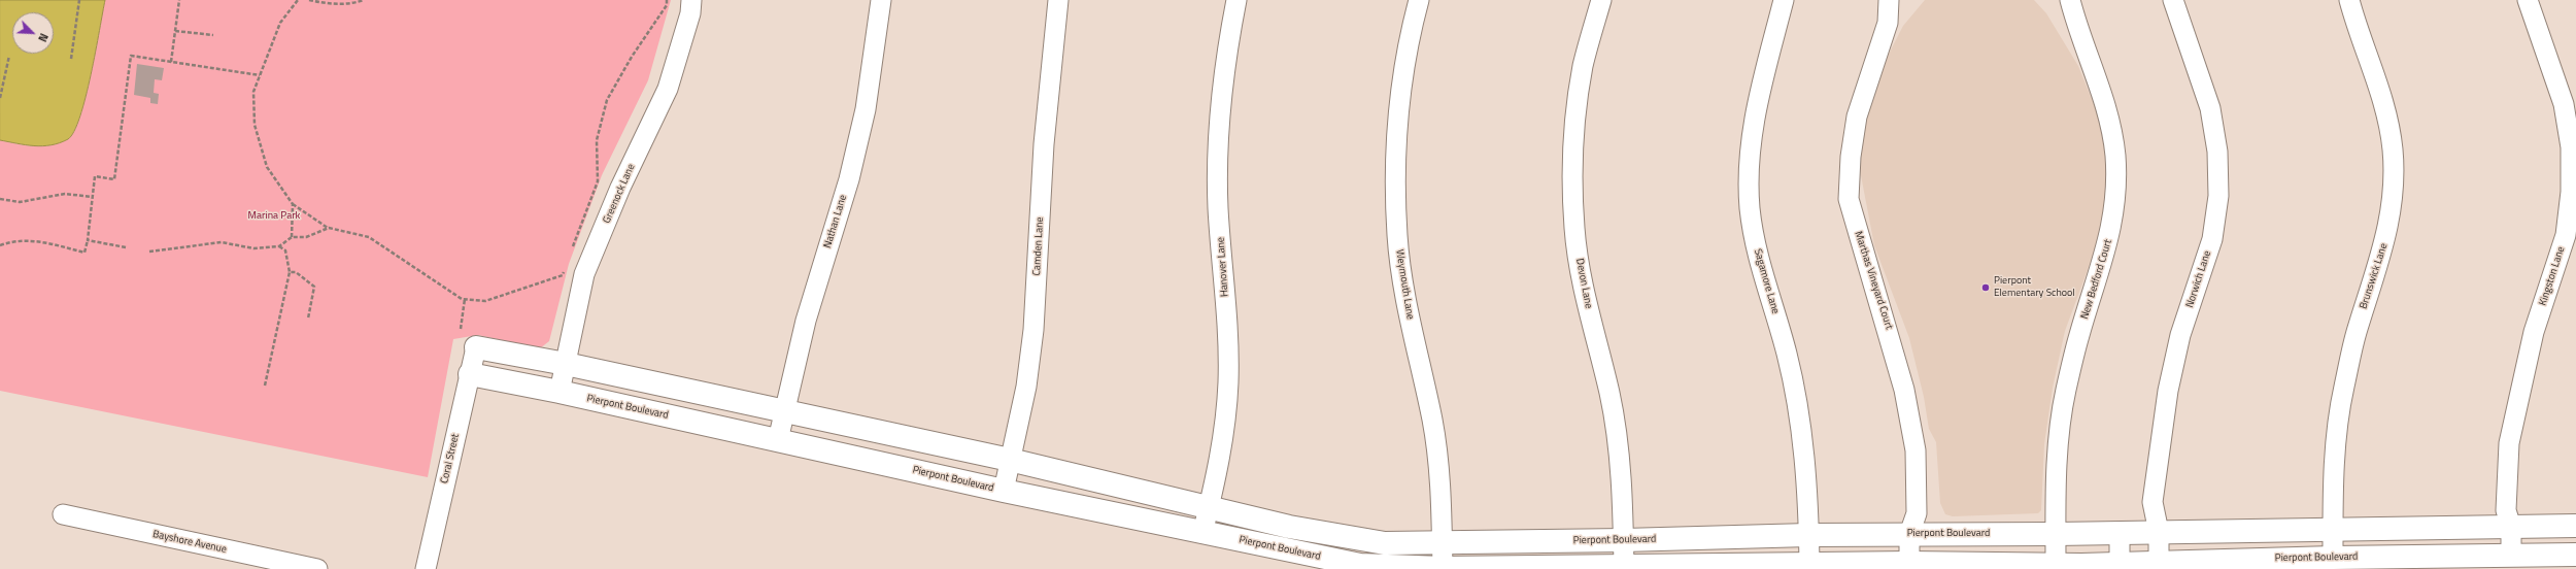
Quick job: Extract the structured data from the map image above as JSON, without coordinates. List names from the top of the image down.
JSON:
{
  "streets": {
    "street": [
      "Greenock Lane",
      "Nathan Lane",
      "Camden Lane",
      "Hanover Lane",
      "Brunswick Lane",
      "Kingston Lane",
      "New Bedford Court",
      "Norwich Lane",
      "Marthas Vineyard Court",
      "Sagamore Lane",
      "Devon Lane",
      "Weymouth Lane",
      "Pierpont Boulevard",
      "Coral Street",
      "Bayshore Avenue"
    ]
  },
  "crossings": [
    ["Greenock Lane", "Pierpont Boulevard"],
    ["Nathan Lane", "Pierpont Boulevard"],
    ["Camden Lane", "Pierpont Boulevard"],
    ["Hanover Lane", "Pierpont Boulevard"],
    ["Brunswick Lane", "Pierpont Boulevard"],
    ["Kingston Lane", "Pierpont Boulevard"],
    ["New Bedford Court", "Pierpont Boulevard"],
    ["Norwich Lane", "Pierpont Boulevard"],
    ["Marthas Vineyard Court", "Pierpont Boulevard"],
    ["Sagamore Lane", "Pierpont Boulevard"],
    ["Devon Lane", "Pierpont Boulevard"],
    ["Weymouth Lane", "Pierpont Boulevard"],
    ["Pierpont Boulevard", "Coral Street"]
  ],
  "parks": ["Marina Park"],
  "places": ["Pierpont Elementary School"],
  "north": "bottom right"
}
